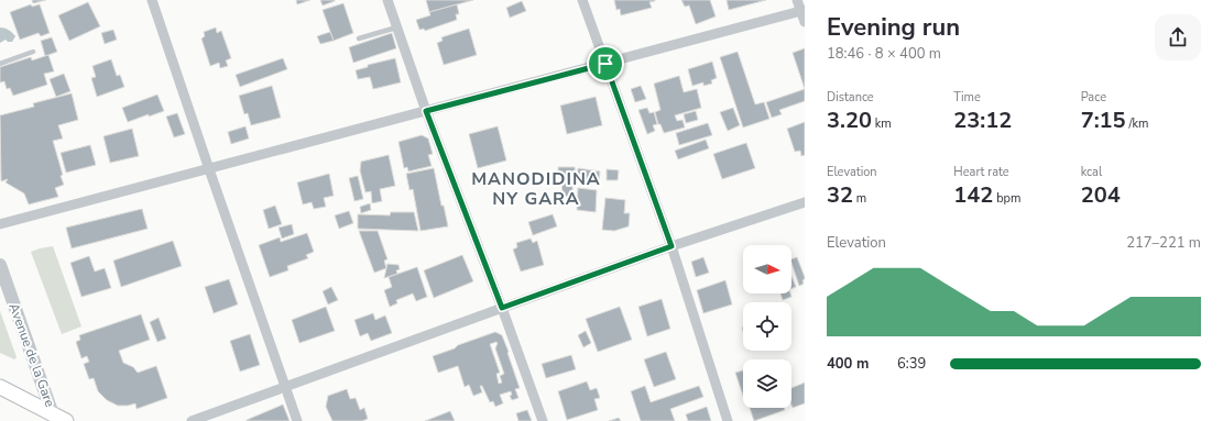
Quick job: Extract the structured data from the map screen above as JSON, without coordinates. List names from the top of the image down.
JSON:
{
  "streets": {
    "street": ["Avenue de la Gare"]
  },
  "districts": ["MANODIDINA NY GARA"],
  "north": "right",
  "page": {
    "heading": ["Evening run", "18:46 · 8 × 400 m"],
    "stats": [
      ["Distance", "3.20 km"],
      ["Time", "23:12"],
      ["Pace", "7:15 /km"],
      ["Elevation", "32 m"],
      ["Heart rate", "142 bpm"],
      ["kcal", "204"]
    ],
    "chart": ["Elevation", "217–221 m"],
    "list": [
      {
        "name": "400 m",
        "note": "6:39"
      }
    ]
  }
}
